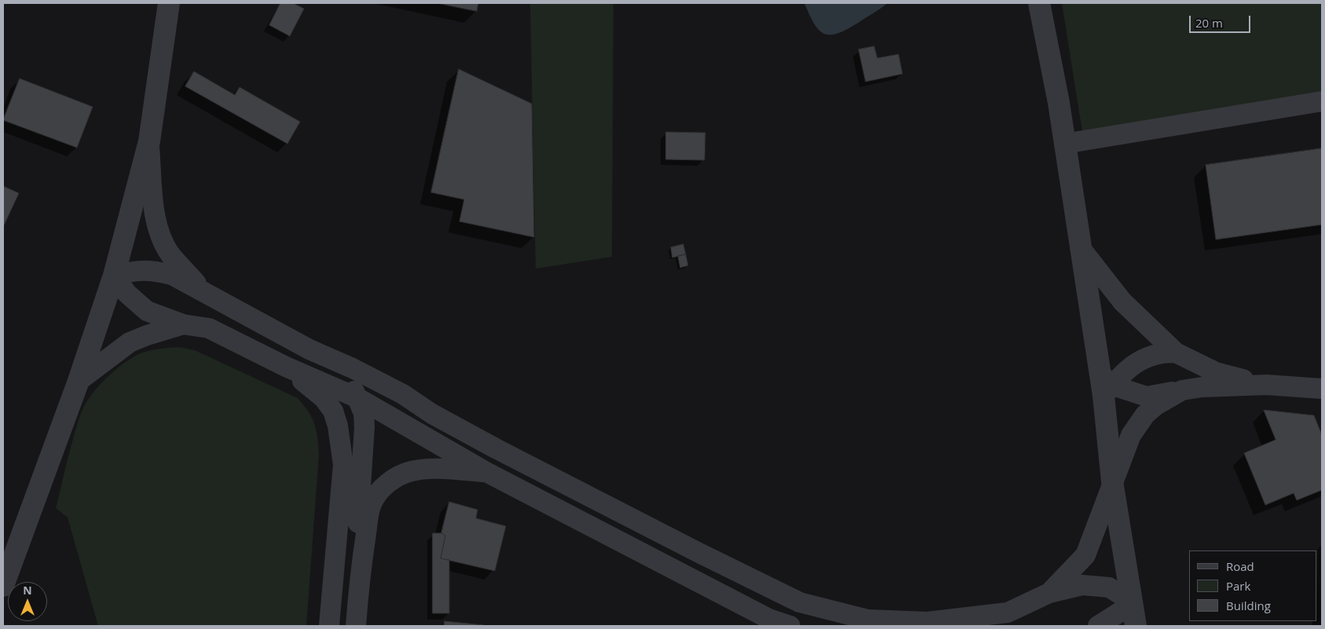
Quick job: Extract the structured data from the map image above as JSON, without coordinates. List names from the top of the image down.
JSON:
{
  "legend": ["Road", "Park", "Building"],
  "scale_bar": "20 m",
  "north": "top"
}
